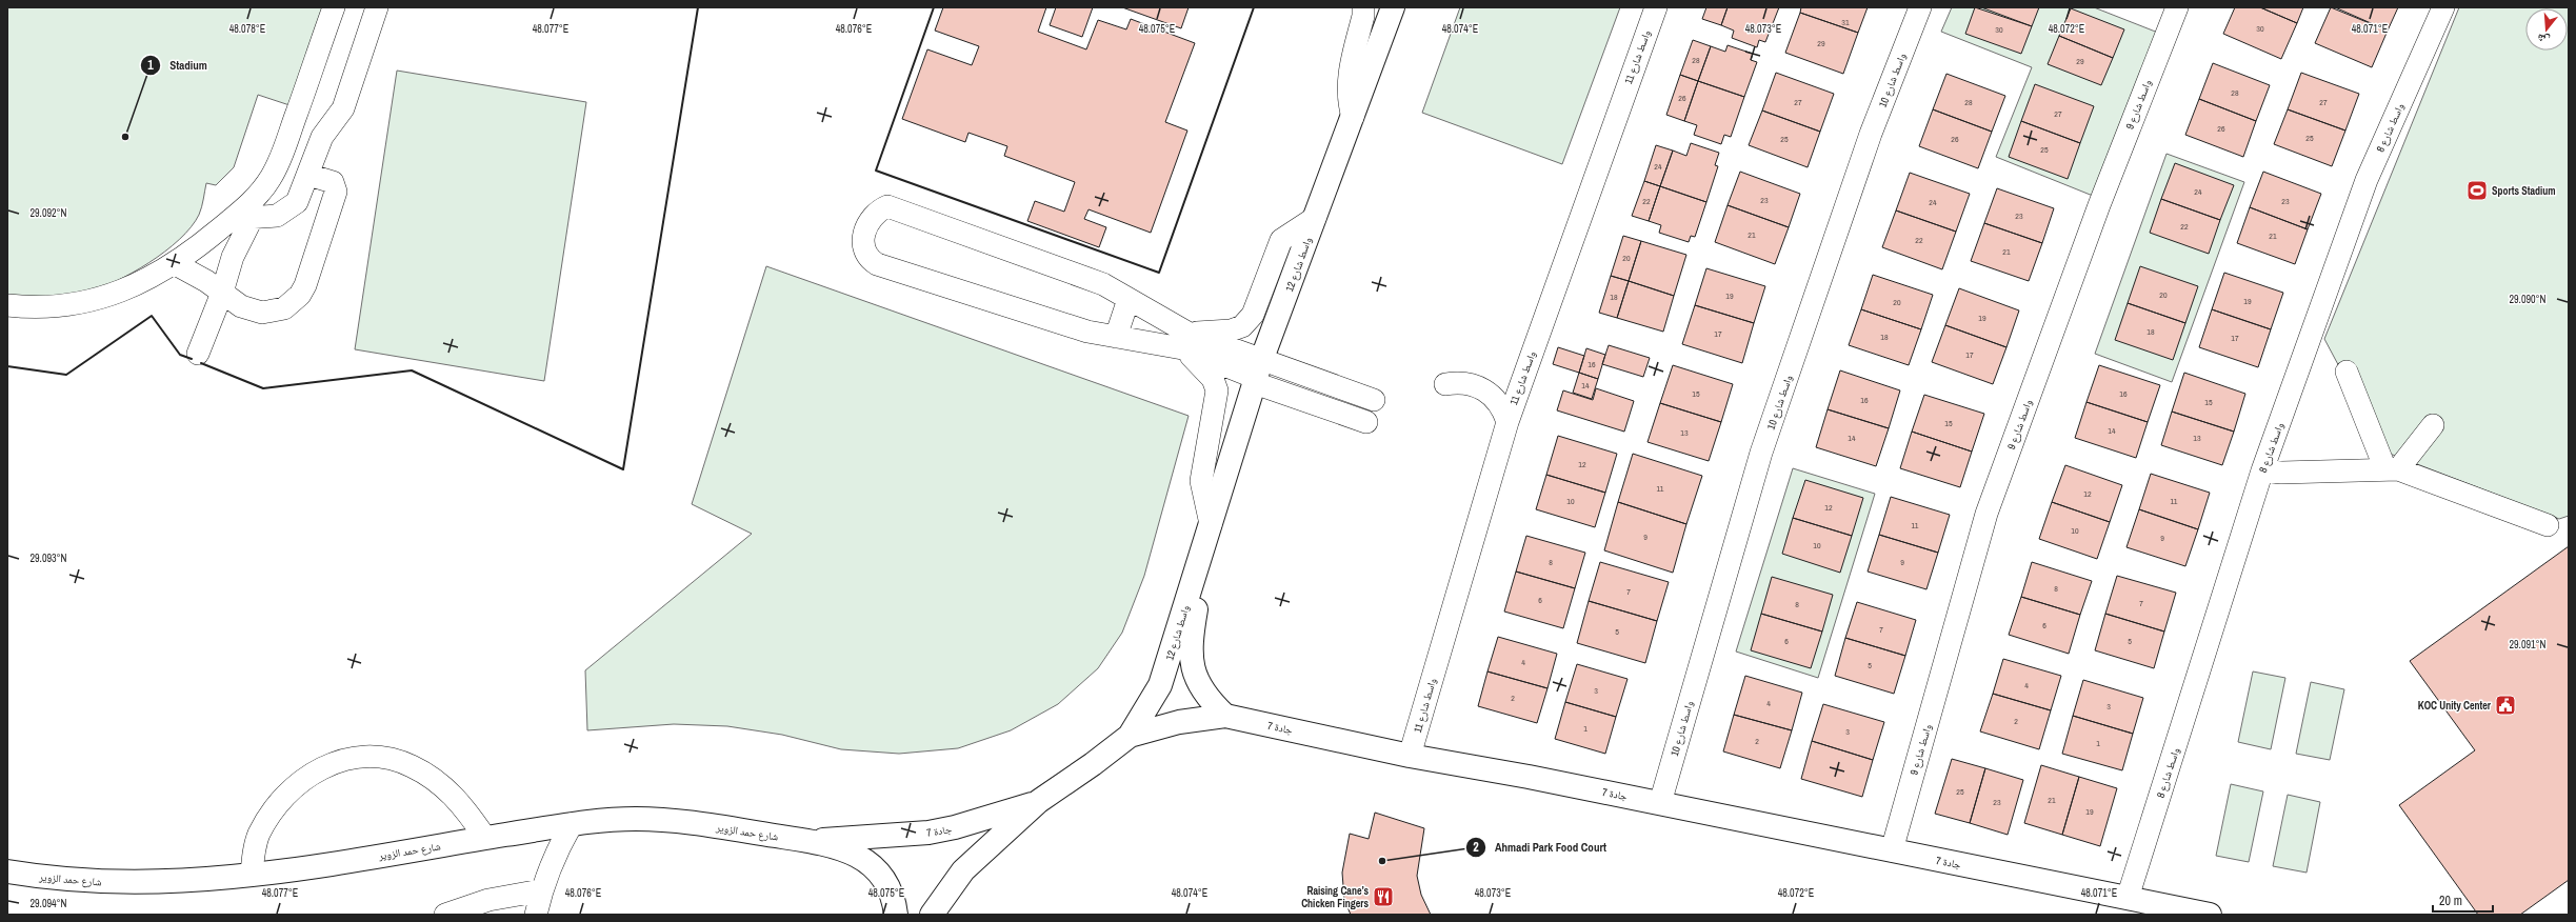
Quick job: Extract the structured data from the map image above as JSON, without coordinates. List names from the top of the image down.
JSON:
{
  "streets": {
    "main road": ["واسط شارع 12", "جادة 7", "شارع حمد الزوير"],
    "street": [
      "واسط شارع 11",
      "واسط شارع 10",
      "واسط شارع 9",
      "واسط شارع 8"
    ]
  },
  "crossings": [
    ["واسط شارع 11", "جادة 7"],
    ["واسط شارع 10", "جادة 7"],
    ["واسط شارع 9", "جادة 7"],
    ["واسط شارع 8", "جادة 7"],
    ["واسط شارع 12", "جادة 7"],
    ["جادة 7", "شارع حمد الزوير"]
  ],
  "places": {
    "other": ["Stadium", "Ahmadi Park Food Court"],
    "sports": ["Sports Stadium"],
    "public building": ["KOC Unity Center"],
    "restaurant": ["Raising Cane’s Chicken Fingers"]
  },
  "house_numbers": [
    "31",
    "30",
    "30",
    "29",
    "28",
    "29",
    "28",
    "26",
    "27",
    "28",
    "27",
    "27",
    "26",
    "25",
    "25",
    "26",
    "25",
    "24",
    "24",
    "23",
    "22",
    "23",
    "24",
    "23",
    "22",
    "21",
    "21",
    "22",
    "21",
    "20",
    "20",
    "19",
    "18",
    "19",
    "20",
    "19",
    "18",
    "17",
    "18",
    "17",
    "17",
    "16",
    "14",
    "15",
    "16",
    "16",
    "15",
    "15",
    "14",
    "13",
    "14",
    "13",
    "12",
    "11",
    "12",
    "10",
    "11",
    "12",
    "11",
    "10",
    "9",
    "9",
    "10",
    "8",
    "9",
    "8",
    "7",
    "6",
    "7",
    "8",
    "6",
    "7",
    "5",
    "6",
    "5",
    "4",
    "5",
    "4",
    "3",
    "2",
    "4",
    "3",
    "2",
    "1",
    "3",
    "2",
    "1",
    "25",
    "21",
    "23",
    "19"
  ],
  "scale_bar": "20 m",
  "north": "bottom",
  "coordinates": [
    "48.078°E",
    "48.077°E",
    "48.076°E",
    "48.075°E",
    "48.074°E",
    "48.073°E",
    "48.072°E",
    "48.071°E",
    "29.092°N",
    "29.090°N",
    "29.093°N",
    "29.091°N",
    "29.094°N"
  ]
}
